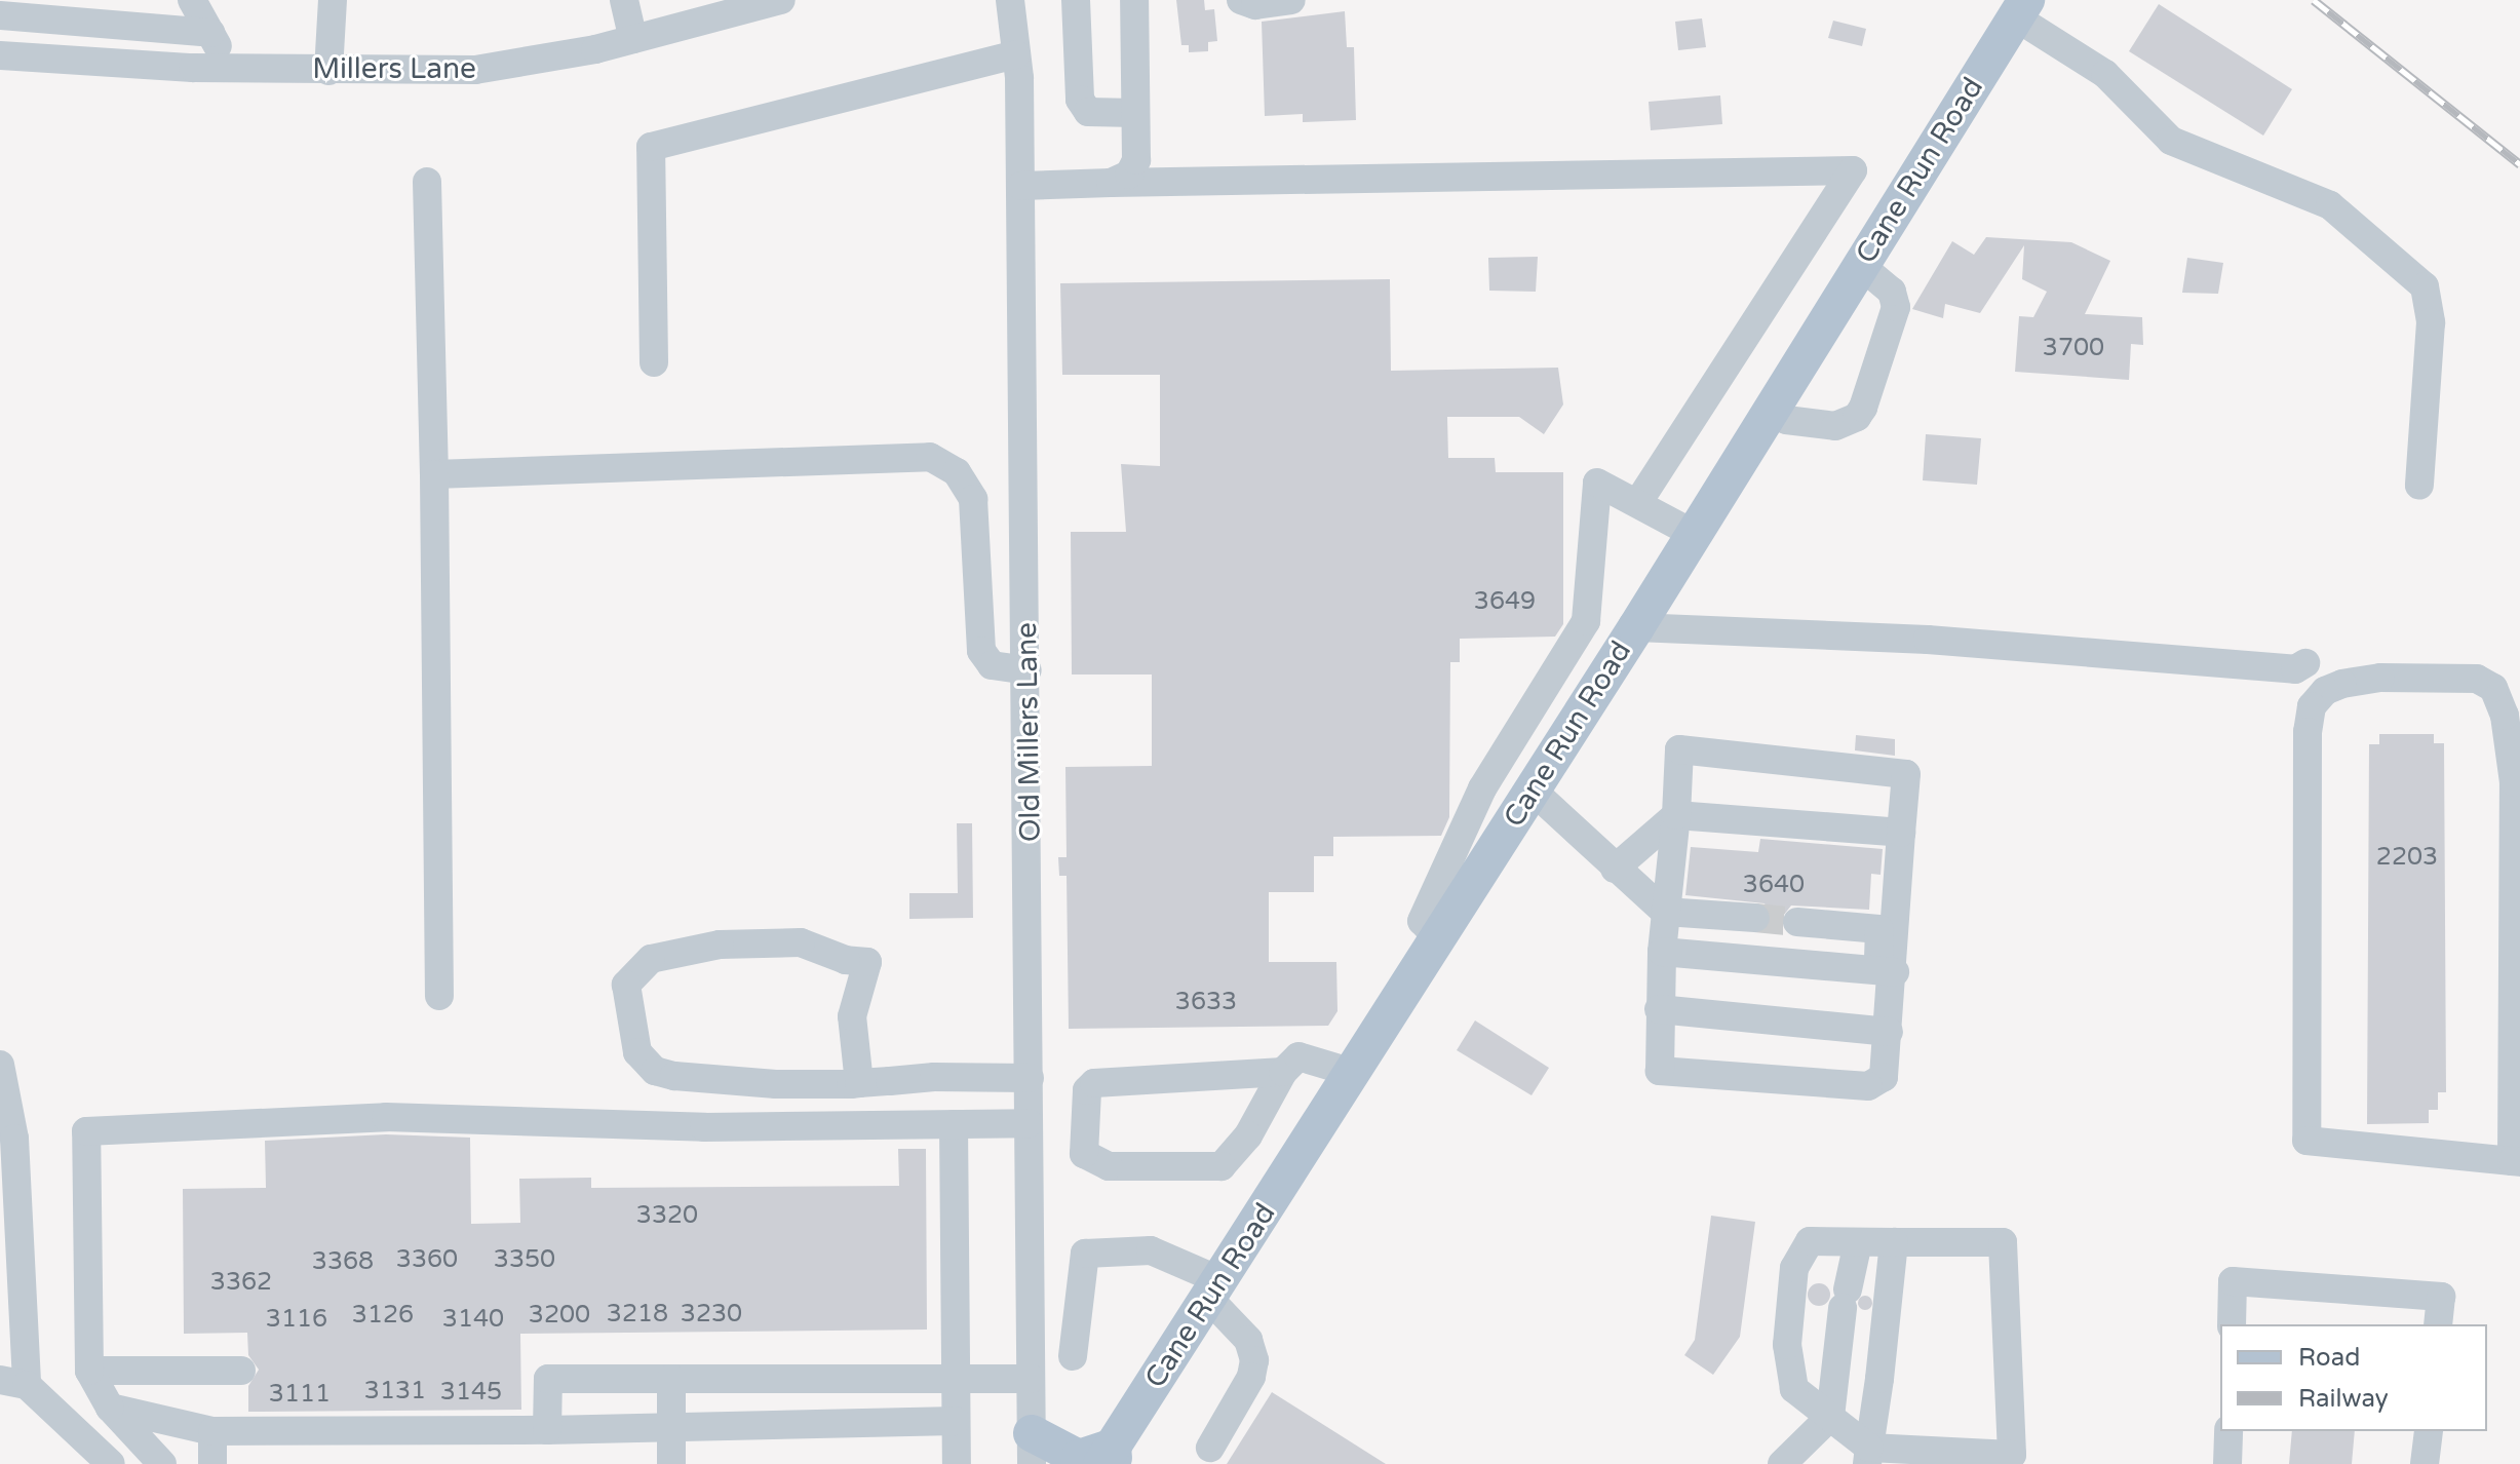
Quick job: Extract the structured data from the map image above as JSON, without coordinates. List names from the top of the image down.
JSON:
{
  "streets": {
    "main road": ["Cane Run Road"],
    "street": ["Millers Lane", "Old Millers Lane"]
  },
  "house_numbers": [
    "3700",
    "3649",
    "2203",
    "3640",
    "3633",
    "3320",
    "3360",
    "3350",
    "3368",
    "3362",
    "3218",
    "3230",
    "3126",
    "3200",
    "3116",
    "3140",
    "3131",
    "3145",
    "3111"
  ],
  "legend": ["Road", "Railway"]
}
